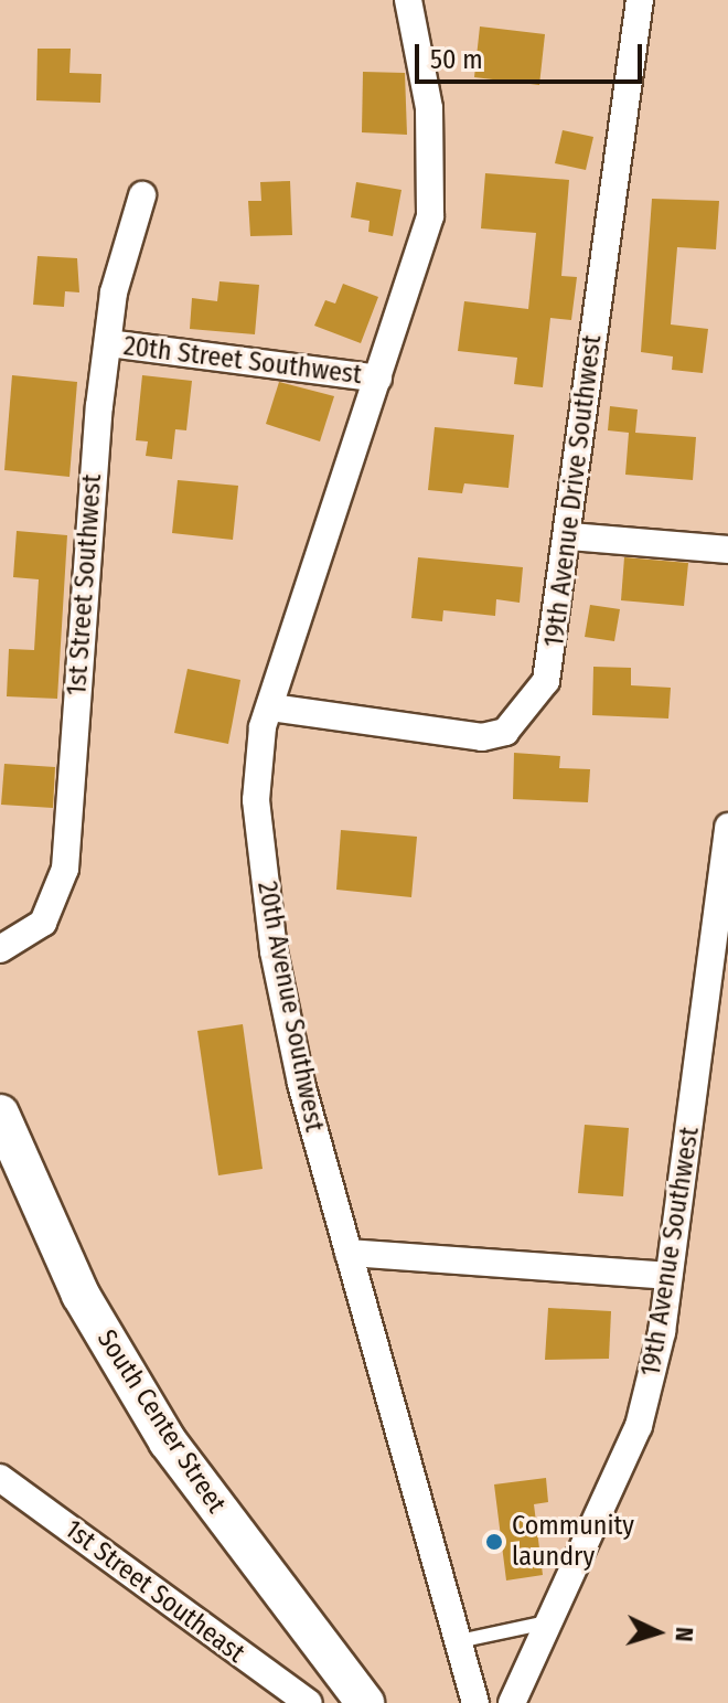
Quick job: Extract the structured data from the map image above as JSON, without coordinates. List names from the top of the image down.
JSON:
{
  "streets": {
    "street": [
      "20th Street Southwest",
      "19th Avenue Drive Southwest",
      "1st Street Southwest",
      "20th Avenue Southwest",
      "19th Avenue Southwest",
      "South Center Street",
      "1st Street Southeast"
    ]
  },
  "crossings": [
    ["20th Street Southwest", "1st Street Southwest"],
    ["20th Street Southwest", "20th Avenue Southwest"],
    ["19th Avenue Drive Southwest", "20th Avenue Southwest"]
  ],
  "places": ["Community laundry"],
  "scale_bar": "50 m",
  "north": "right"
}
